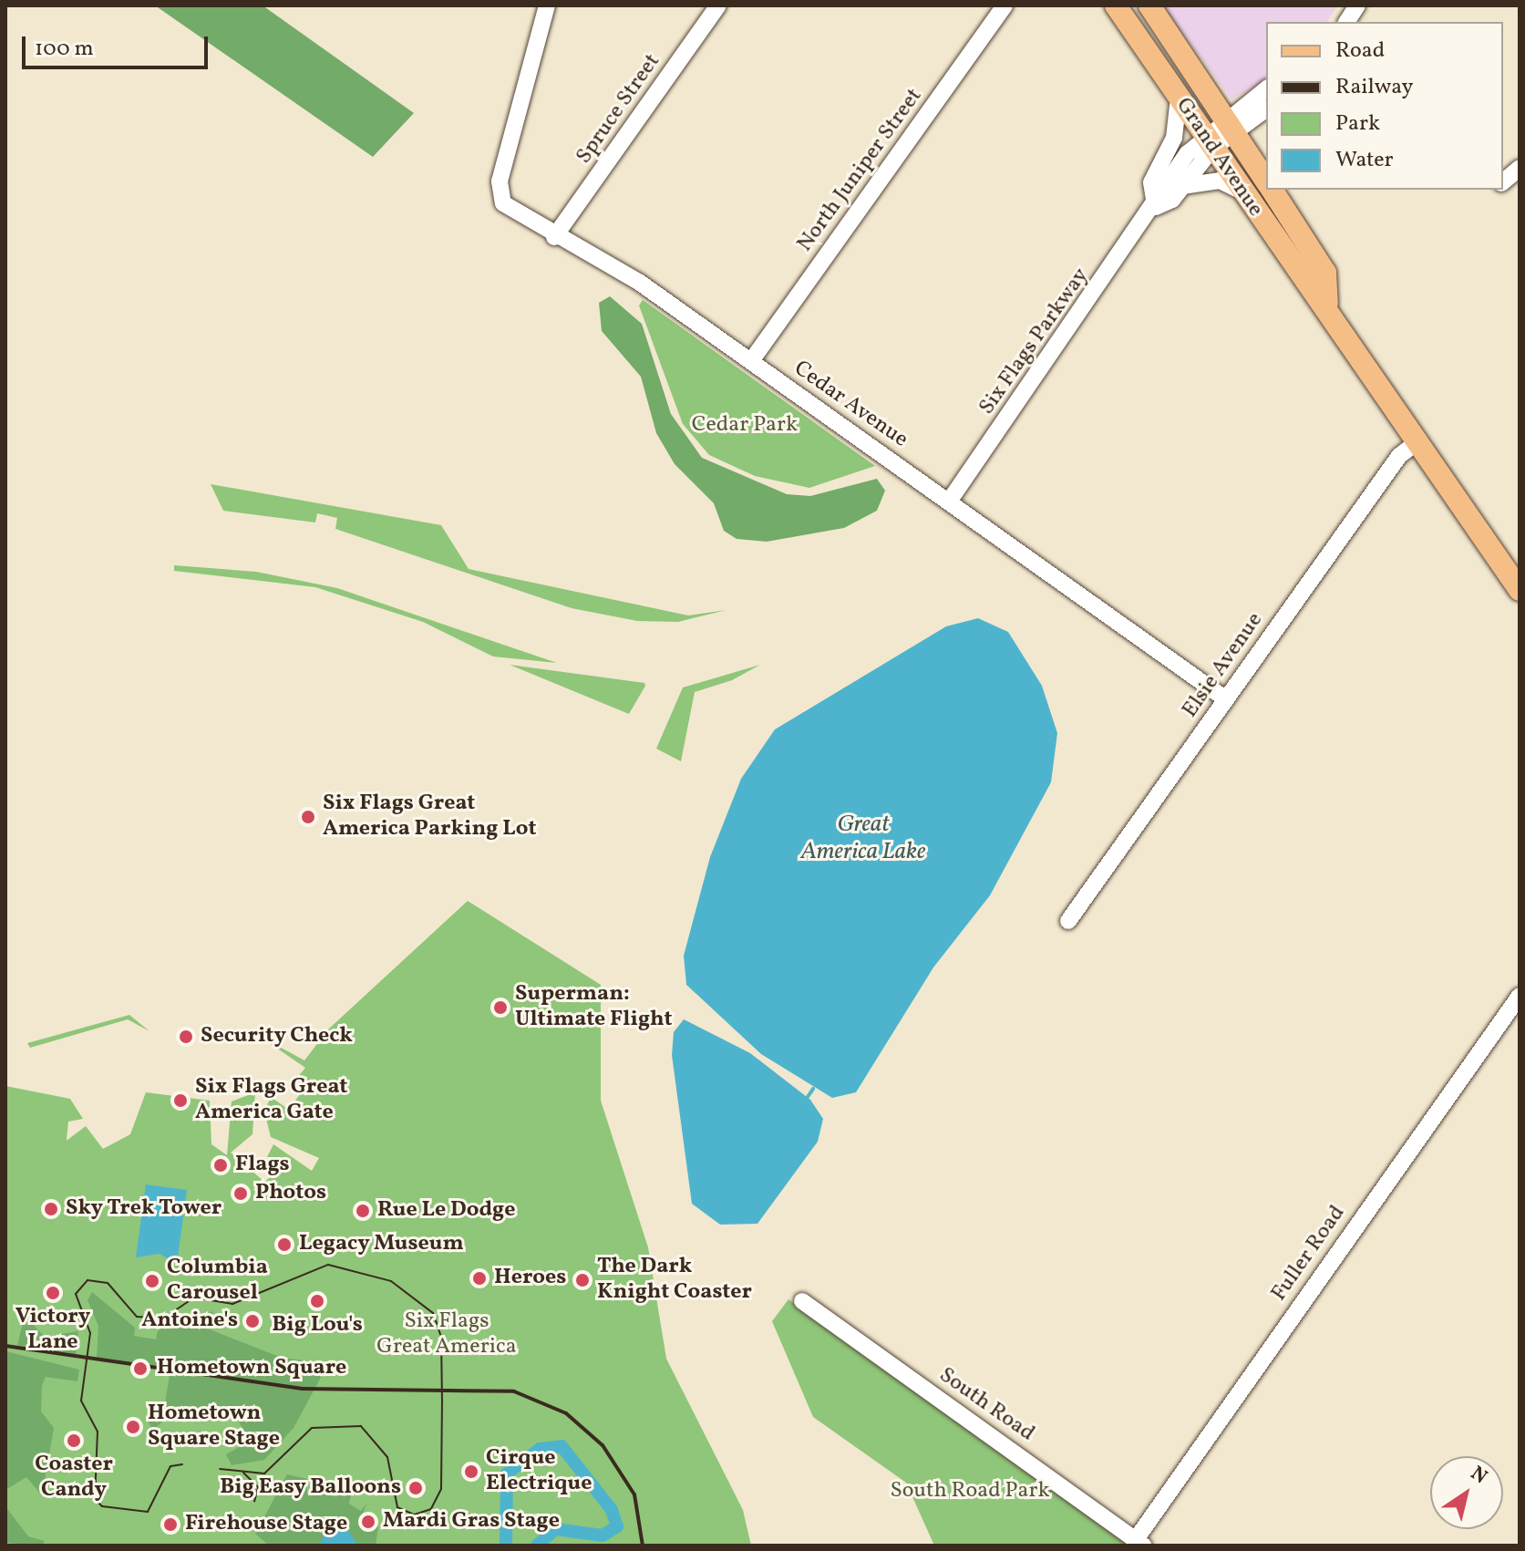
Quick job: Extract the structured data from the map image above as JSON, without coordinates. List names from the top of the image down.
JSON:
{
  "streets": {
    "main road": ["Grand Avenue"],
    "street": [
      "Spruce Street",
      "North Juniper Street",
      "Six Flags Parkway",
      "Cedar Avenue",
      "Elsie Avenue",
      "Fuller Road",
      "South Road"
    ]
  },
  "crossings": [
    ["Spruce Street", "Cedar Avenue"],
    ["Grand Avenue", "Six Flags Parkway"],
    ["Grand Avenue", "Elsie Avenue"],
    ["North Juniper Street", "Cedar Avenue"],
    ["Six Flags Parkway", "Cedar Avenue"],
    ["Cedar Avenue", "Elsie Avenue"],
    ["Fuller Road", "South Road"]
  ],
  "water": ["Great America Lake"],
  "parks": ["Cedar Park", "Six Flags Great America", "South Road Park"],
  "places": [
    "Six Flags Great America Parking Lot",
    "Superman: Ultimate Flight",
    "Security Check",
    "Six Flags Great America Gate",
    "Flags",
    "Photos",
    "Sky Trek Tower",
    "Rue Le Dodge",
    "Legacy Museum",
    "Heroes",
    "The Dark Knight Coaster",
    "Columbia Carousel",
    "Victory Lane",
    "Big Lou's",
    "Antoine's",
    "Hometown Square",
    "Hometown Square Stage",
    "Coaster Candy",
    "Cirque Electrique",
    "Big Easy Balloons",
    "Mardi Gras Stage",
    "Firehouse Stage"
  ],
  "legend": [
    "Road",
    "Railway",
    "Park",
    "Water"
  ],
  "scale_bar": "100 m",
  "north": "top right"
}
